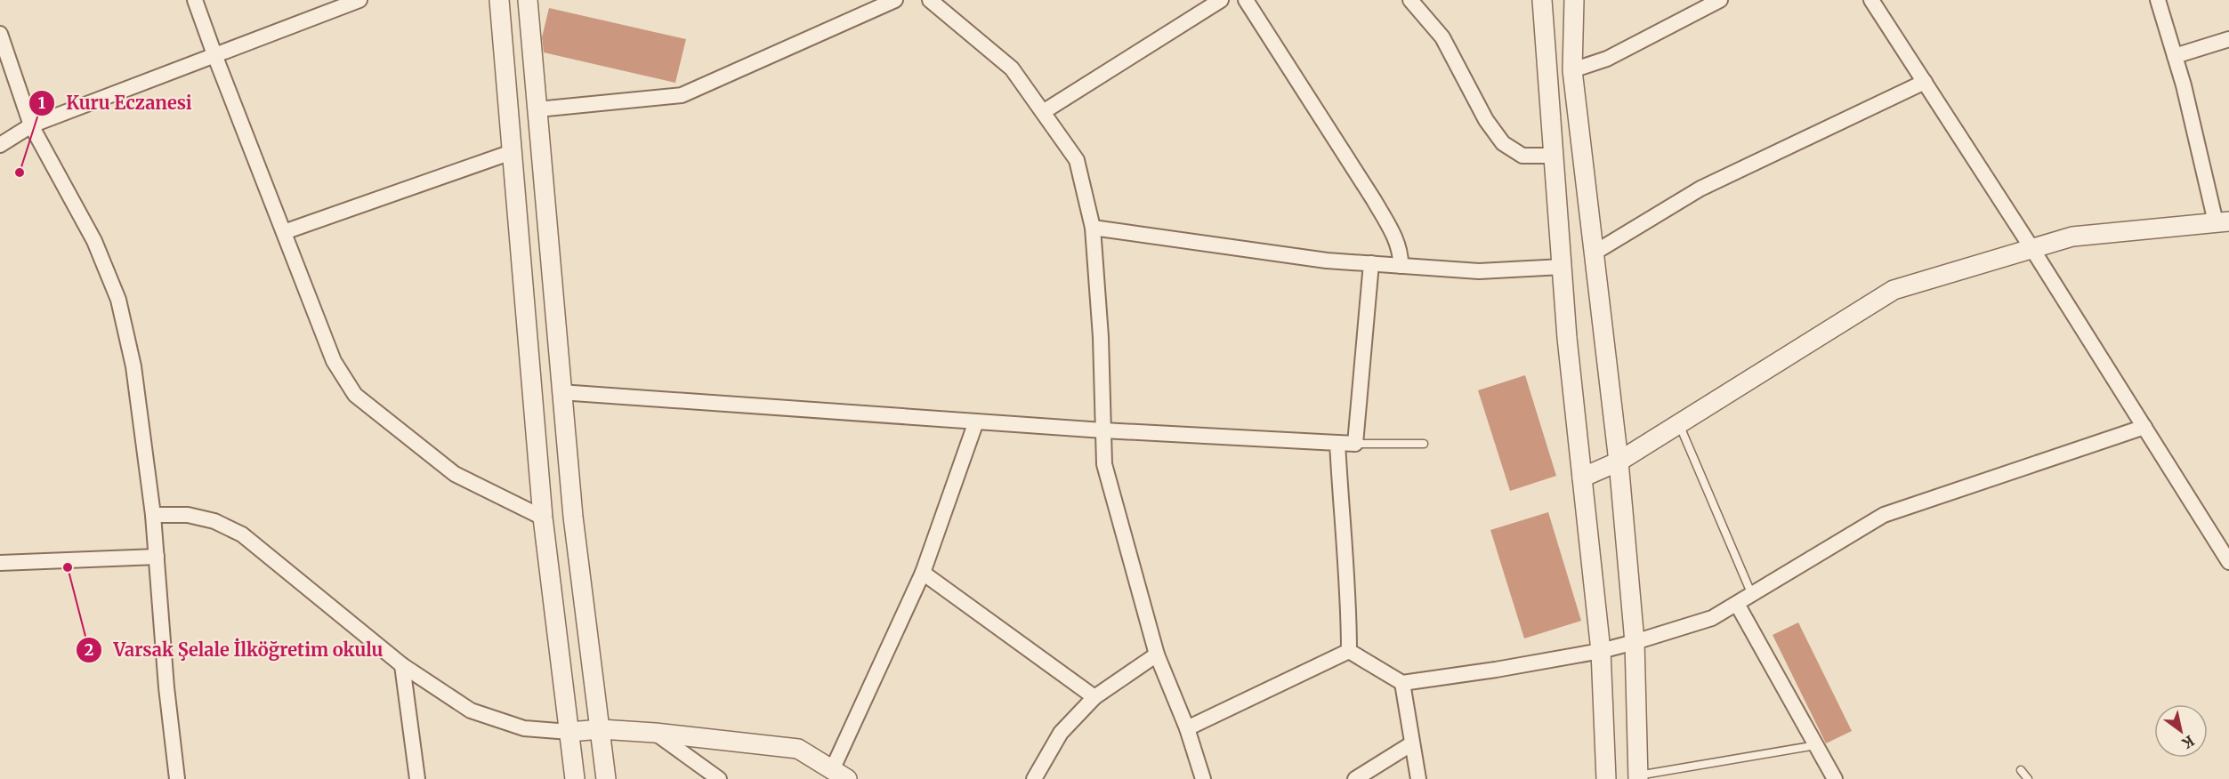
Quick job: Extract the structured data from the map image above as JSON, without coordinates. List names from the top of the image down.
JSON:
{
  "places": ["Kuru Eczanesi", "Varsak Şelale İlköğretim okulu"],
  "north": "bottom right"
}
